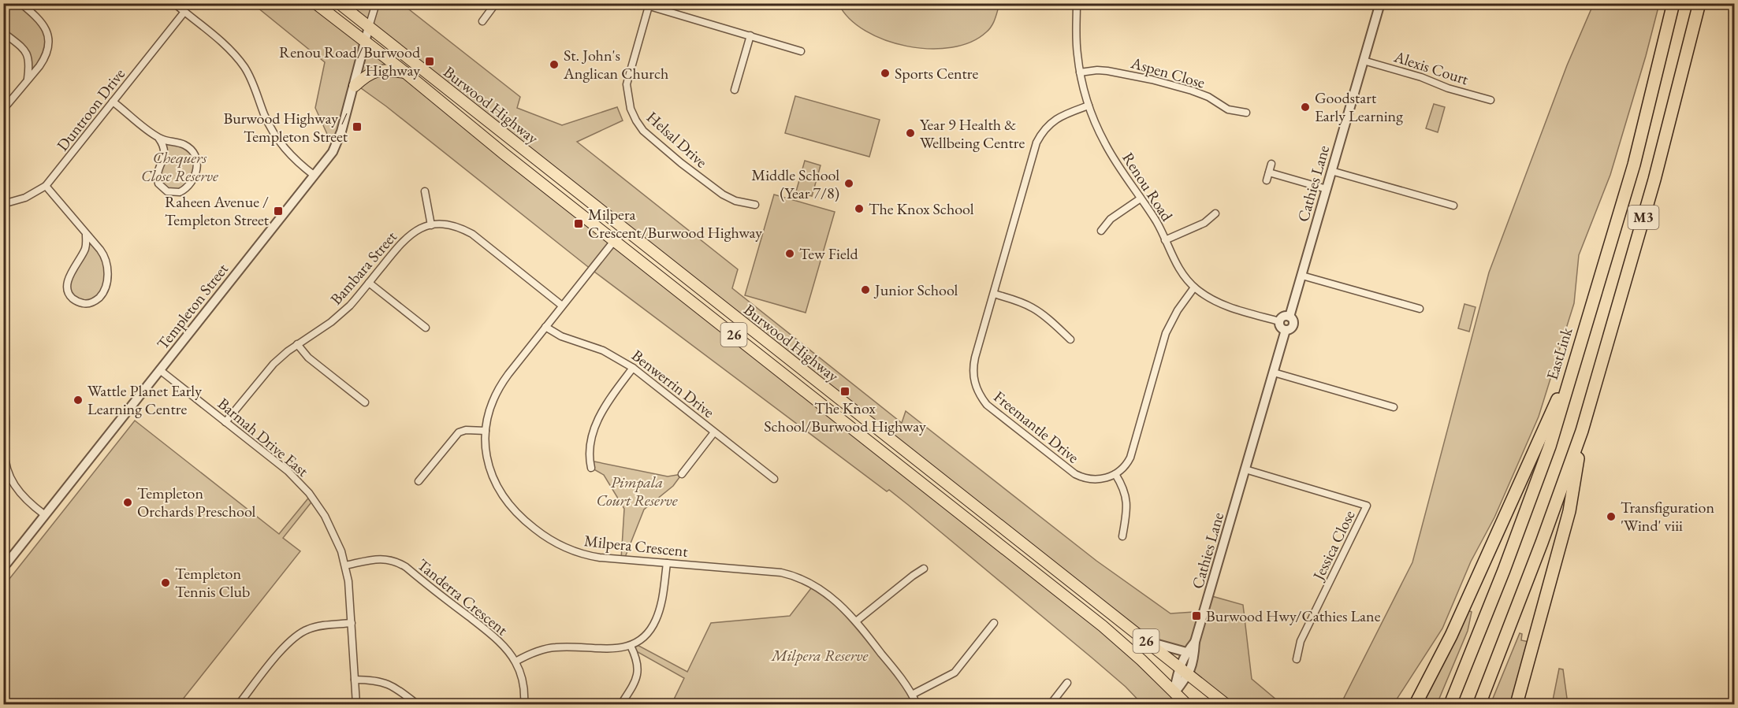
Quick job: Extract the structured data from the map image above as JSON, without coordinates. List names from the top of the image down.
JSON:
{
  "streets": {
    "highway": [
      "Burwood Highway",
      "M3",
      "26",
      "EastLink"
    ],
    "street": [
      "Alexis Court",
      "Aspen Close",
      "Duntroon Drive",
      "Helsal Drive",
      "Cathies Lane",
      "Renou Road",
      "Bambara Street",
      "Templeton Street",
      "Benwerrin Drive",
      "Freemantle Drive",
      "Barmah Drive East",
      "Jessica Close",
      "Milpera Crescent",
      "Tanderra Crescent"
    ]
  },
  "crossings": [
    ["Alexis Court", "Cathies Lane"],
    ["Aspen Close", "Renou Road"],
    ["Burwood Highway", "Cathies Lane"],
    ["Burwood Highway", "Templeton Street"],
    ["Burwood Highway", "Milpera Crescent"],
    ["Cathies Lane", "Renou Road"],
    ["Cathies Lane", "Jessica Close"],
    ["Renou Road", "Freemantle Drive"],
    ["Bambara Street", "Barmah Drive East"],
    ["Bambara Street", "Milpera Crescent"],
    ["Templeton Street", "Barmah Drive East"],
    ["Benwerrin Drive", "Milpera Crescent"],
    ["Barmah Drive East", "Tanderra Crescent"]
  ],
  "parks": ["Chequers Close Reserve", "Pimpala Court Reserve", "Milpera Reserve"],
  "places": {
    "transit": [
      "Renou Road/Burwood Highway",
      "Burwood Highway / Templeton Street",
      "Raheen Avenue / Templeton Street",
      "Milpera Crescent/Burwood Highway",
      "The Knox School/Burwood Highway",
      "Burwood Hwy/Cathies Lane"
    ],
    "other": [
      "St. John's Anglican Church",
      "Sports Centre",
      "Goodstart Early Learning",
      "Year 9 Health & Wellbeing Centre",
      "Middle School (Year 7/8)",
      "The Knox School",
      "Tew Field",
      "Junior School",
      "Wattle Planet Early Learning Centre",
      "Templeton Orchards Preschool",
      "Transfiguration 'Wind' viii",
      "Templeton Tennis Club"
    ]
  }
}
